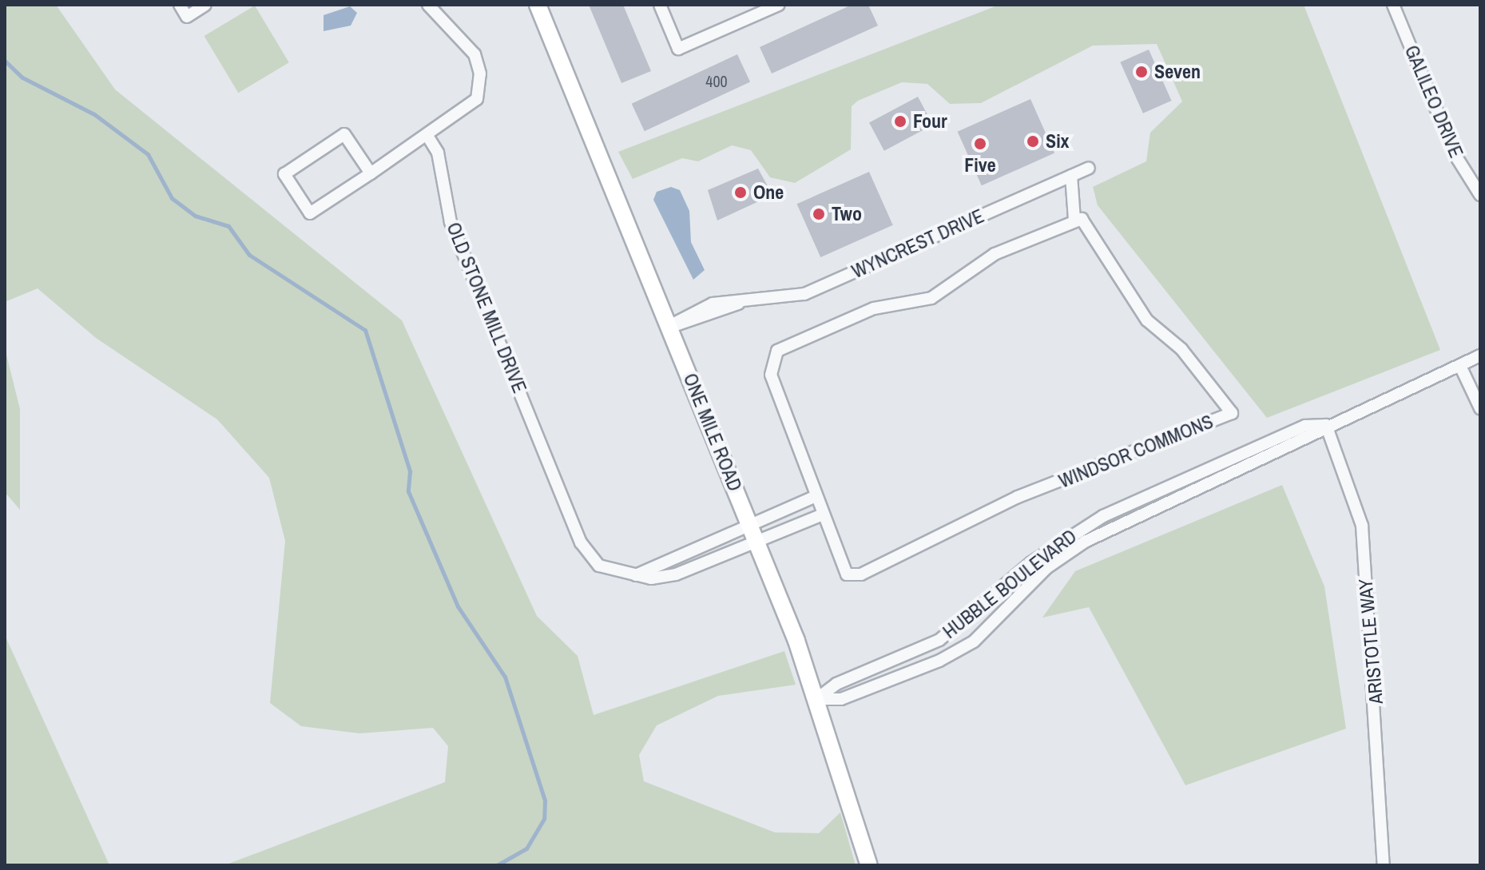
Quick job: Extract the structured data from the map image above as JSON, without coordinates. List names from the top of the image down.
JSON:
{
  "streets": {
    "street": [
      "GALILEO DRIVE",
      "WYNCREST DRIVE",
      "OLD STONE MILL DRIVE",
      "ONE MILE ROAD",
      "WINDSOR COMMONS",
      "HUBBLE BOULEVARD",
      "ARISTOTLE WAY"
    ]
  },
  "crossings": [
    ["WYNCREST DRIVE", "ONE MILE ROAD"],
    ["OLD STONE MILL DRIVE", "ONE MILE ROAD"],
    ["ONE MILE ROAD", "HUBBLE BOULEVARD"],
    ["HUBBLE BOULEVARD", "ARISTOTLE WAY"]
  ],
  "places": [
    "Seven",
    "Four",
    "Six",
    "Five",
    "One",
    "Two"
  ],
  "house_numbers": ["400"]
}
